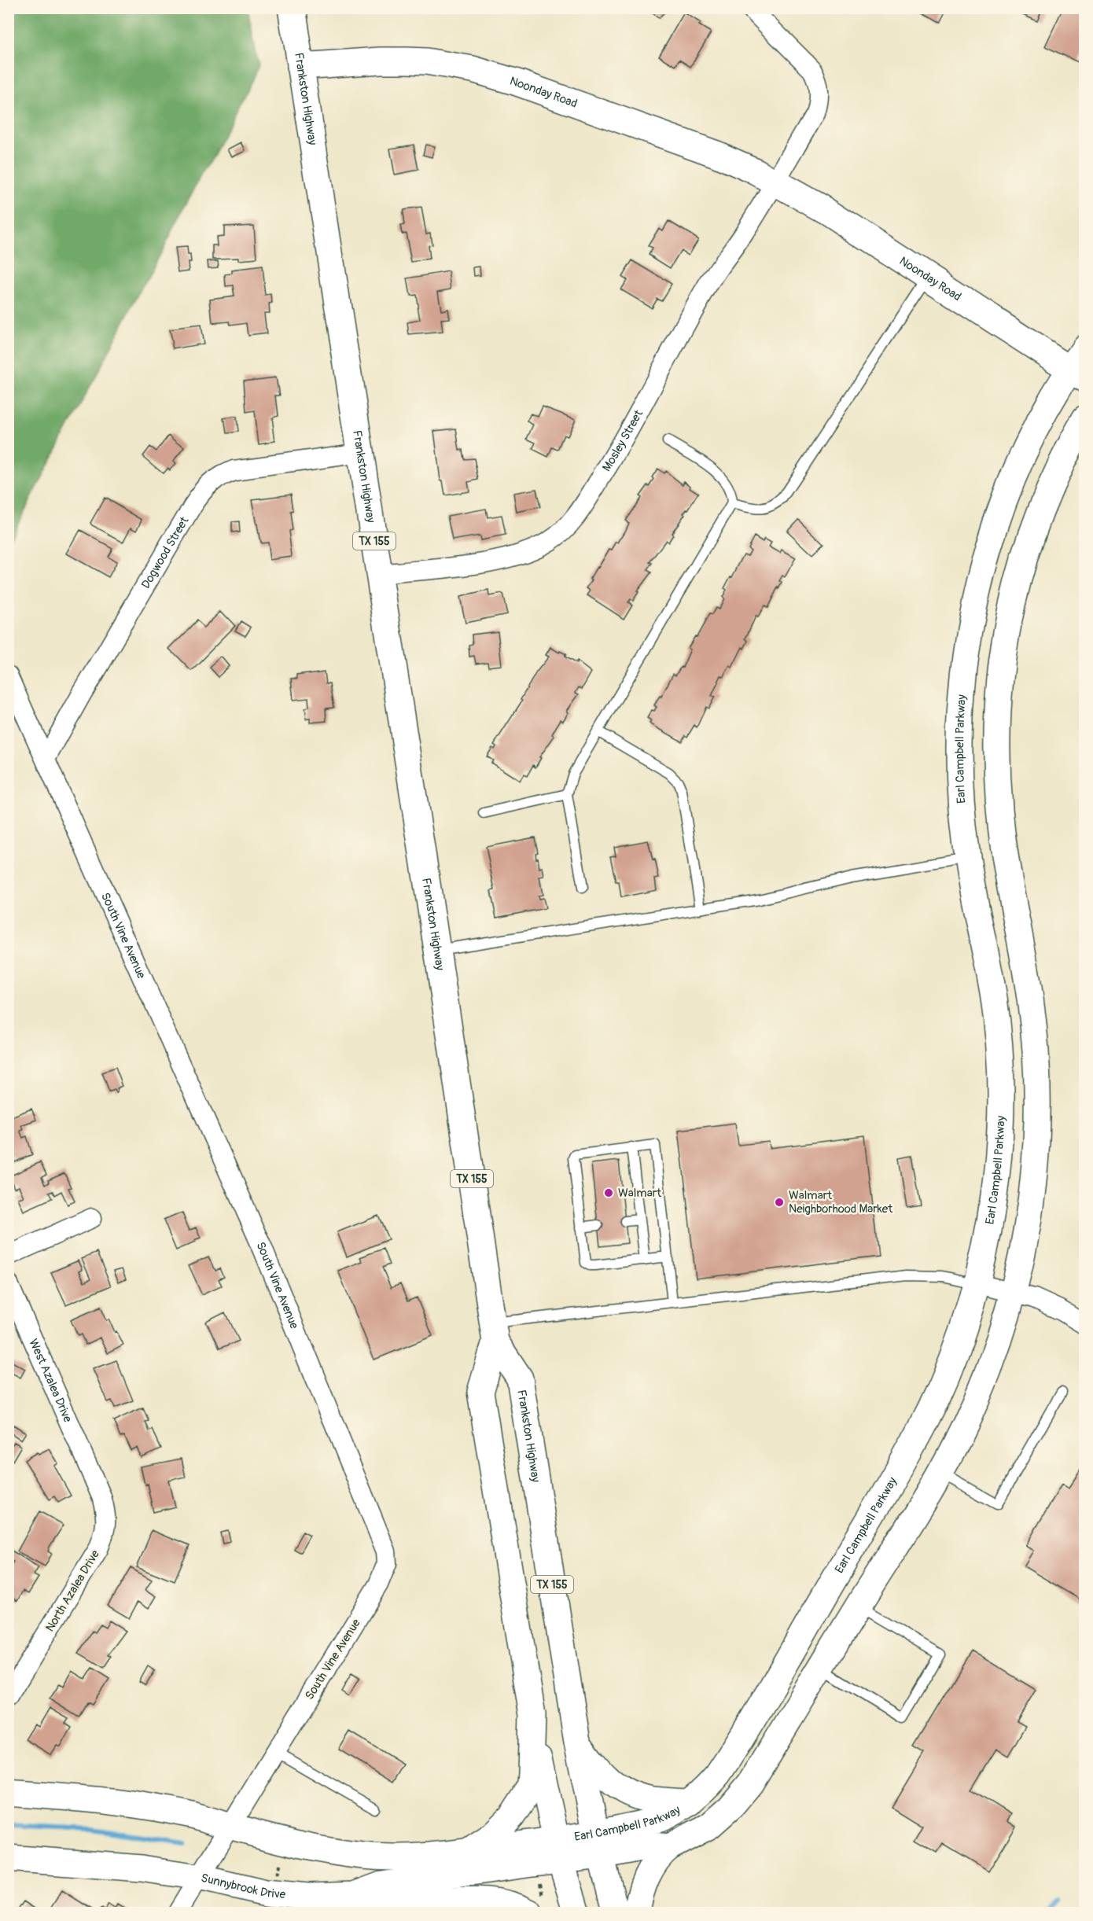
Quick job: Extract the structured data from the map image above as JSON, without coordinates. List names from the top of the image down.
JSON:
{
  "streets": {
    "main road": [
      "Noonday Road",
      "Frankston Highway",
      "TX 155",
      "Earl Campbell Parkway",
      "Sunnybrook Drive"
    ],
    "street": [
      "Mosley Street",
      "Dogwood Street",
      "South Vine Avenue",
      "West Azalea Drive",
      "North Azalea Drive"
    ]
  },
  "crossings": [
    ["Noonday Road", "Frankston Highway"],
    ["Noonday Road", "Mosley Street"],
    ["Noonday Road", "Earl Campbell Parkway"],
    ["Frankston Highway", "Mosley Street"],
    ["Frankston Highway", "TX 155"],
    ["Frankston Highway", "Dogwood Street"],
    ["Frankston Highway", "Earl Campbell Parkway"],
    ["TX 155", "Earl Campbell Parkway"],
    ["TX 155", "Sunnybrook Drive"],
    ["Dogwood Street", "South Vine Avenue"],
    ["Earl Campbell Parkway", "Sunnybrook Drive"],
    ["South Vine Avenue", "Sunnybrook Drive"],
    ["West Azalea Drive", "North Azalea Drive"]
  ],
  "places": ["Walmart", "Walmart Neighborhood Market"]
}
